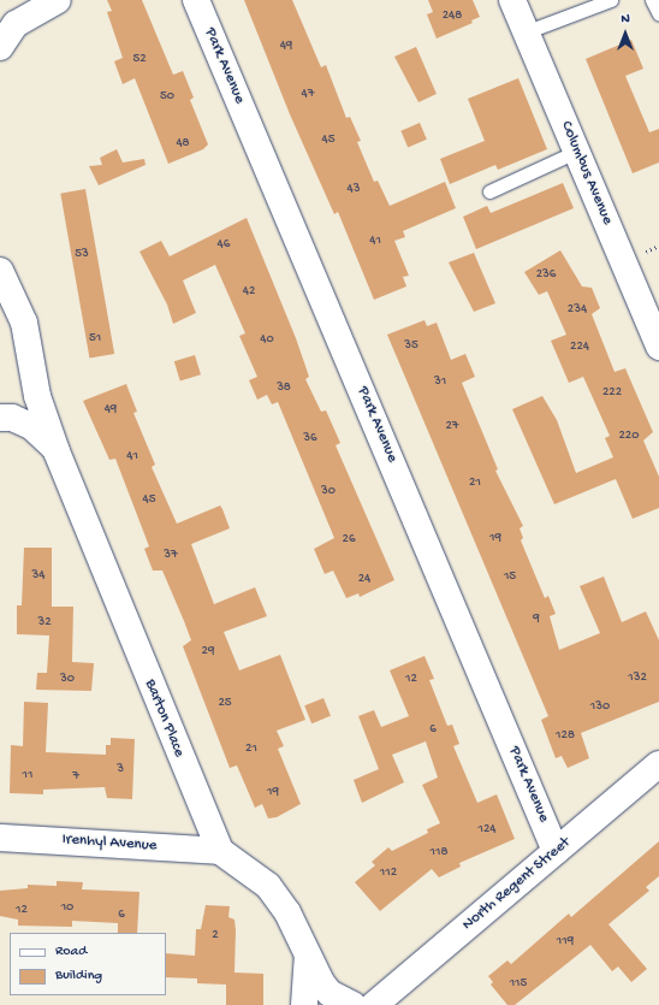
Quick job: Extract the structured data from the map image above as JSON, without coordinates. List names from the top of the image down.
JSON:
{
  "streets": {
    "street": [
      "Park Avenue",
      "Columbus Avenue",
      "Barton Place",
      "Irenhyl Avenue",
      "North Regent Street"
    ]
  },
  "crossings": [
    ["Park Avenue", "North Regent Street"],
    ["Barton Place", "Irenhyl Avenue"]
  ],
  "house_numbers": [
    "248",
    "49",
    "52",
    "47",
    "50",
    "45",
    "48",
    "43",
    "41",
    "46",
    "53",
    "236",
    "42",
    "234",
    "51",
    "40",
    "35",
    "224",
    "31",
    "38",
    "222",
    "49",
    "27",
    "220",
    "36",
    "41",
    "21",
    "30",
    "45",
    "19",
    "26",
    "37",
    "34",
    "15",
    "24",
    "9",
    "32",
    "29",
    "132",
    "30",
    "12",
    "25",
    "130",
    "6",
    "128",
    "21",
    "3",
    "11",
    "7",
    "19",
    "124",
    "118",
    "112",
    "10",
    "12",
    "6",
    "2",
    "119",
    "115"
  ],
  "legend": ["Road", "Building"],
  "north": "top"
}
